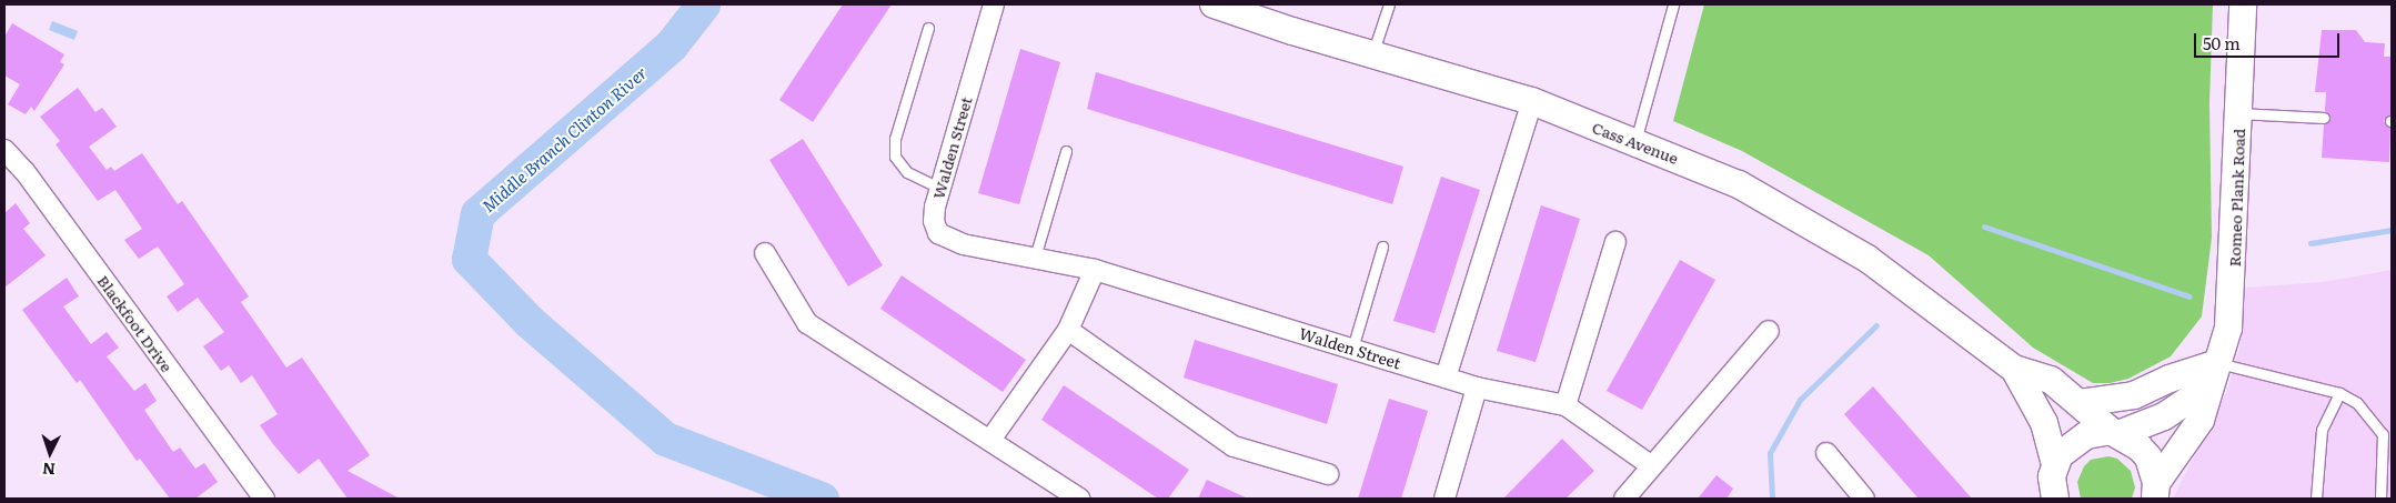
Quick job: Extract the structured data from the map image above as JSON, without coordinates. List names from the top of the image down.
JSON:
{
  "streets": {
    "main road": ["Cass Avenue", "Romeo Plank Road"],
    "street": ["Walden Street", "Blackfoot Drive"]
  },
  "crossings": [
    ["Cass Avenue", "Romeo Plank Road"]
  ],
  "water": ["Middle Branch Clinton River"],
  "scale_bar": "50 m",
  "north": "bottom"
}
